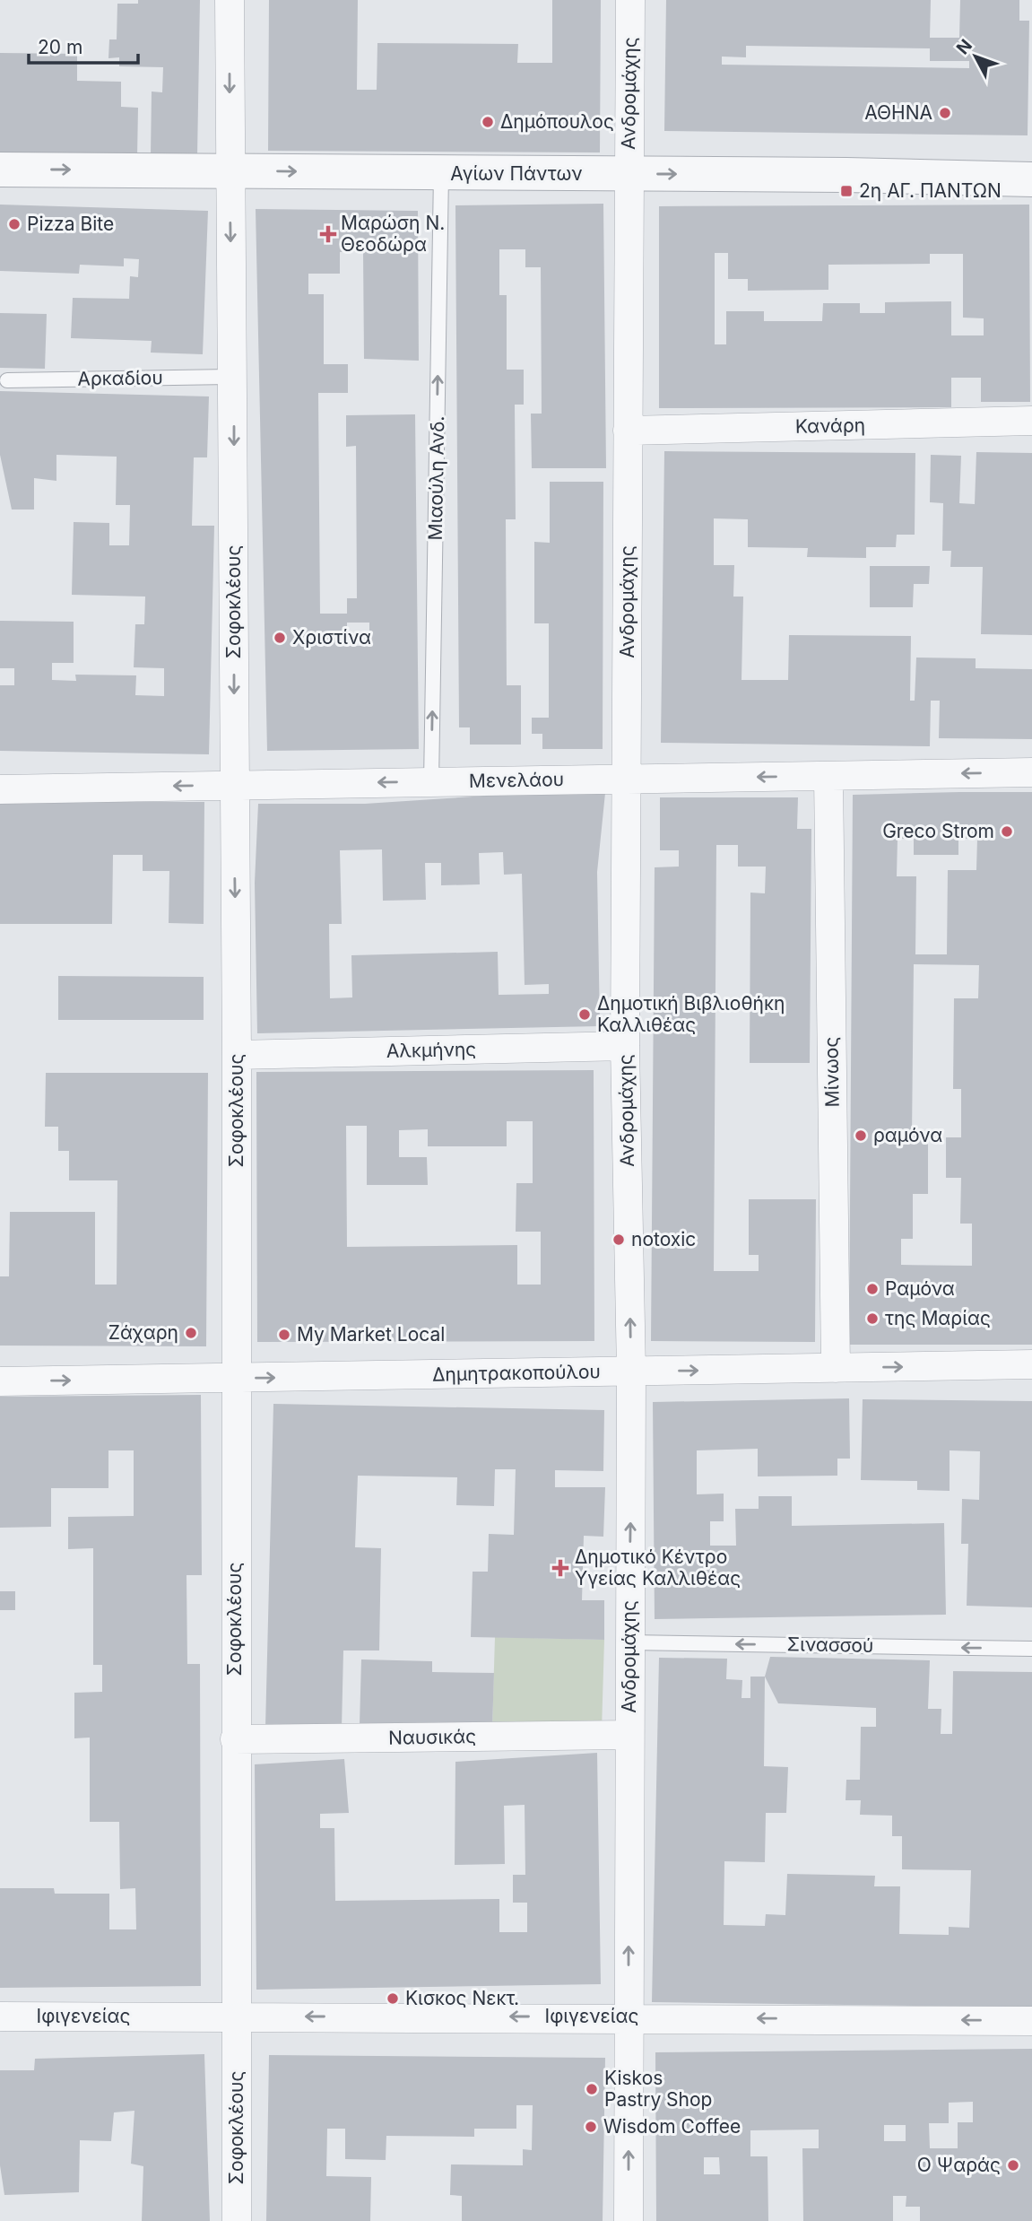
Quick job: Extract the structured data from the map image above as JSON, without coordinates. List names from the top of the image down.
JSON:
{
  "streets": {
    "street": [
      "Ανδρομάχης",
      "Αγίων Πάντων",
      "Κανάρη",
      "Σοφοκλέους",
      "Μενελάου",
      "Αλκμήνης",
      "Μίνωος",
      "Δημητρακοπούλου",
      "Ναυσικάς",
      "Ιφιγενείας"
    ],
    "lane": ["Αρκαδίου", "Μιαούλη Ανδ.", "Σινασσού"]
  },
  "crossings": [
    ["Ανδρομάχης", "Αγίων Πάντων"],
    ["Ανδρομάχης", "Κανάρη"],
    ["Ανδρομάχης", "Μενελάου"],
    ["Ανδρομάχης", "Αλκμήνης"],
    ["Ανδρομάχης", "Δημητρακοπούλου"],
    ["Ανδρομάχης", "Σινασσού"],
    ["Ανδρομάχης", "Ναυσικάς"],
    ["Ανδρομάχης", "Ιφιγενείας"],
    ["Αγίων Πάντων", "Μιαούλη Ανδ."],
    ["Αγίων Πάντων", "Σοφοκλέους"],
    ["Αρκαδίου", "Σοφοκλέους"],
    ["Μιαούλη Ανδ.", "Μενελάου"],
    ["Σοφοκλέους", "Μενελάου"],
    ["Σοφοκλέους", "Αλκμήνης"],
    ["Σοφοκλέους", "Δημητρακοπούλου"],
    ["Σοφοκλέους", "Ναυσικάς"],
    ["Σοφοκλέους", "Ιφιγενείας"],
    ["Μενελάου", "Μίνωος"],
    ["Μίνωος", "Δημητρακοπούλου"]
  ],
  "one_way": [
    "Ανδρομάχης",
    "Αγίων Πάντων",
    "Μιαούλη Ανδ.",
    "Σοφοκλέους",
    "Μενελάου",
    "Δημητρακοπούλου",
    "Σινασσού",
    "Ιφιγενείας"
  ],
  "places": {
    "other": [
      "ΑΘΗΝΑ",
      "Δημόπουλος",
      "Pizza Bite",
      "Χριστίνα",
      "Greco Strom",
      "Δημοτική Βιβλιοθήκη Καλλιθέας",
      "ραμόνα",
      "notoxic",
      "Ραμόνα",
      "της Μαρίας",
      "Ζάχαρη",
      "My Market Local",
      "Κισκος Νεκτ.",
      "Kiskos Pastry Shop",
      "Wisdom Coffee",
      "Ο Ψαράς"
    ],
    "transit": ["2η ΑΓ. ΠΑΝΤΩΝ"],
    "health": ["Μαρώση Ν. Θεοδώρα", "Δημοτικό Κέντρο Υγείας Καλλιθέας"]
  },
  "scale_bar": "20 m",
  "north": "top left"
}
